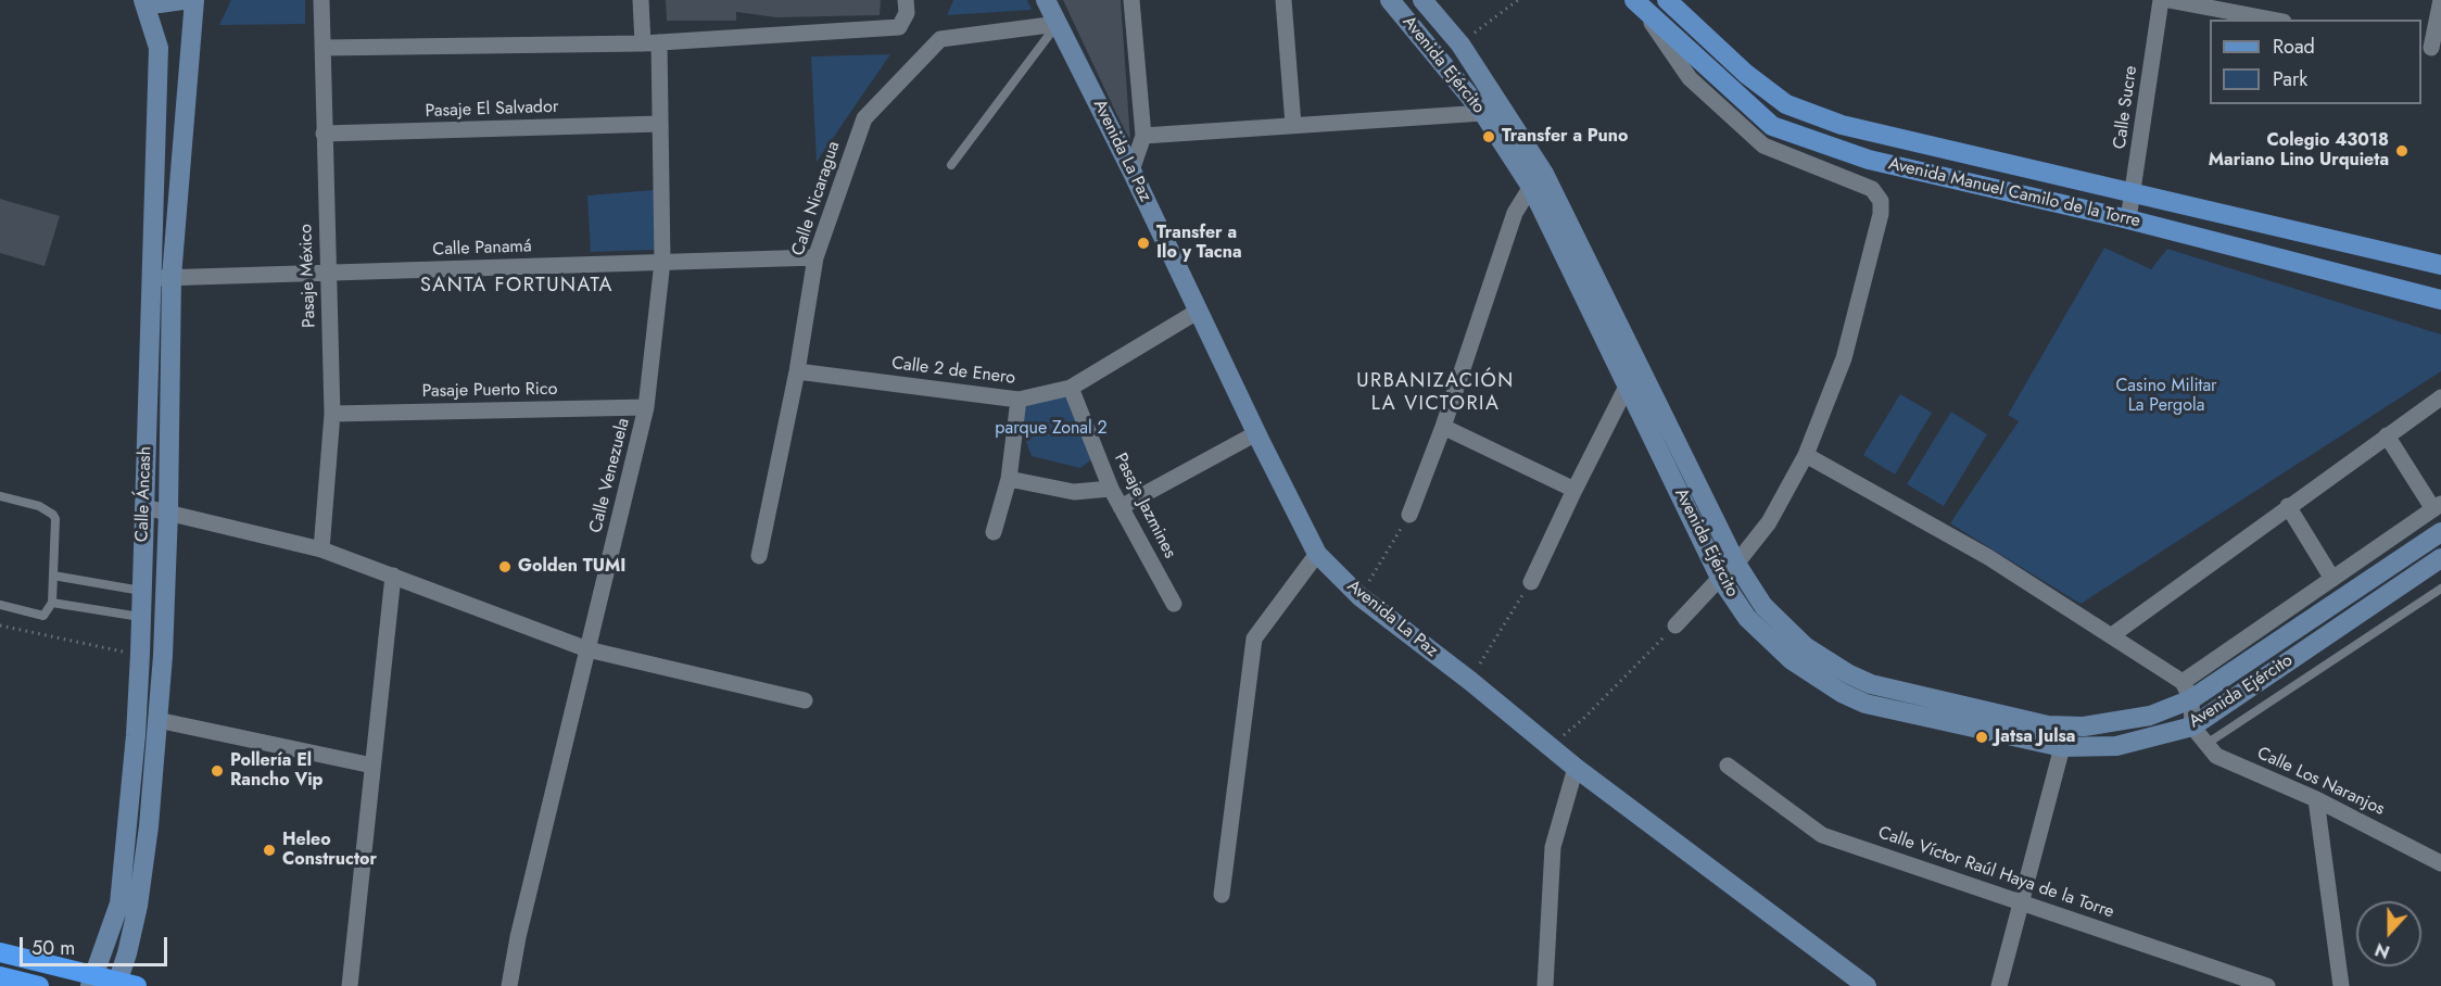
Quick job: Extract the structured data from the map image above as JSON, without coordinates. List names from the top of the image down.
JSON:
{
  "streets": {
    "main road": [
      "Avenida Ejército",
      "Avenida La Paz",
      "Avenida Manuel Camilo de la Torre",
      "Calle Áncash"
    ],
    "street": [
      "Calle Sucre",
      "Pasaje El Salvador",
      "Calle Nicaragua",
      "Calle Panamá",
      "Pasaje México",
      "Calle 2 de Enero",
      "Pasaje Puerto Rico",
      "Calle Venezuela",
      "Pasaje Jazmines",
      "Calle Los Naranjos",
      "Calle Víctor Raúl Haya de la Torre"
    ]
  },
  "crossings": [
    ["Avenida Ejército", "Calle Los Naranjos"],
    ["Calle Sucre", "Avenida Manuel Camilo de la Torre"],
    ["Pasaje El Salvador", "Pasaje México"],
    ["Pasaje El Salvador", "Calle Venezuela"],
    ["Avenida La Paz", "Calle Nicaragua"],
    ["Avenida La Paz", "Calle 2 de Enero"],
    ["Calle Nicaragua", "Calle Panamá"],
    ["Calle Nicaragua", "Calle 2 de Enero"],
    ["Calle Panamá", "Pasaje México"],
    ["Calle Panamá", "Calle Venezuela"],
    ["Calle Panamá", "Calle Áncash"],
    ["Pasaje México", "Pasaje Puerto Rico"],
    ["Calle 2 de Enero", "Pasaje Jazmines"],
    ["Pasaje Puerto Rico", "Calle Venezuela"]
  ],
  "districts": ["SANTA FORTUNATA", "URBANIZACIÓN LA VICTORIA"],
  "parks": ["Casino Militar La Pergola", "parque Zonal 2"],
  "places": [
    "Transfer a Puno",
    "Colegio 43018 Mariano Lino Urquieta",
    "Transfer a Ilo y Tacna",
    "Golden TUMI",
    "Jatsa Julsa",
    "Pollería El Rancho Vip",
    "Heleo Constructor"
  ],
  "legend": ["Road", "Park"],
  "scale_bar": "50 m",
  "north": "bottom"
}
